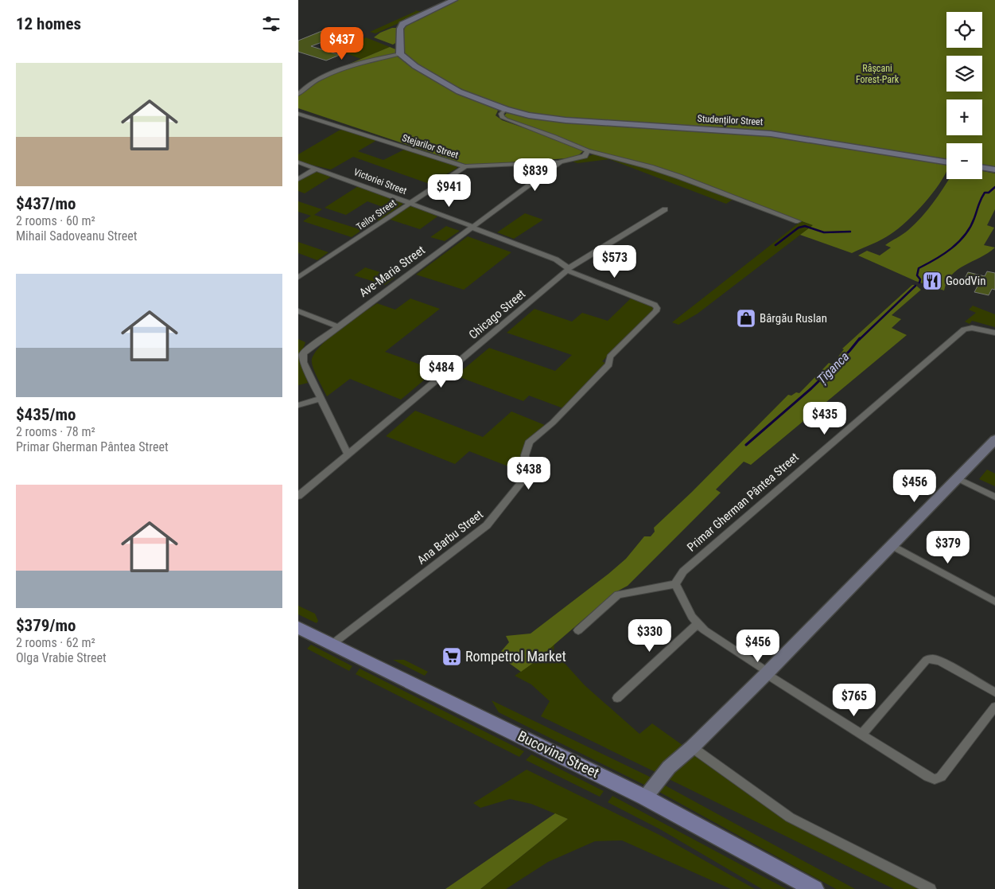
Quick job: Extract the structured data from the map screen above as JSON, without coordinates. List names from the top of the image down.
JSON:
{
  "streets": {
    "main road": ["Studenților Street", "Bucovina Street"],
    "street": [
      "Stejarilor Street",
      "Victoriei Street",
      "Teilor Street",
      "Ave-Maria Street",
      "Chicago Street",
      "Primar Gherman Pântea Street",
      "Ana Barbu Street"
    ]
  },
  "crossings": [
    ["Stejarilor Street", "Teilor Street"],
    ["Stejarilor Street", "Ave-Maria Street"],
    ["Victoriei Street", "Teilor Street"],
    ["Victoriei Street", "Ave-Maria Street"],
    ["Victoriei Street", "Chicago Street"],
    ["Victoriei Street", "Ana Barbu Street"],
    ["Ave-Maria Street", "Chicago Street"],
    ["Ana Barbu Street", "Bucovina Street"]
  ],
  "water": ["Țîganca"],
  "parks": ["Râșcani Forest-Park"],
  "places": {
    "restaurant": ["GoodVin"],
    "shop": ["Bârgău Ruslan"],
    "supermarket": ["Rompetrol Market"]
  },
  "page": {
    "heading": "12 homes",
    "map_buttons": ["+", "−"],
    "price": [
      "$437",
      "$839",
      "$941",
      "$573",
      "$484",
      "$435",
      "$438",
      "$456",
      "$379",
      "$330",
      "$456",
      "$765"
    ],
    "list": [
      {
        "name": "$437/mo",
        "note": "2 rooms · 60 m² · Mihail Sadoveanu Street"
      },
      {
        "name": "$435/mo",
        "note": "2 rooms · 78 m² · Primar Gherman Pântea Street"
      },
      {
        "name": "$379/mo",
        "note": "2 rooms · 62 m² · Olga Vrabie Street"
      }
    ]
  }
}
